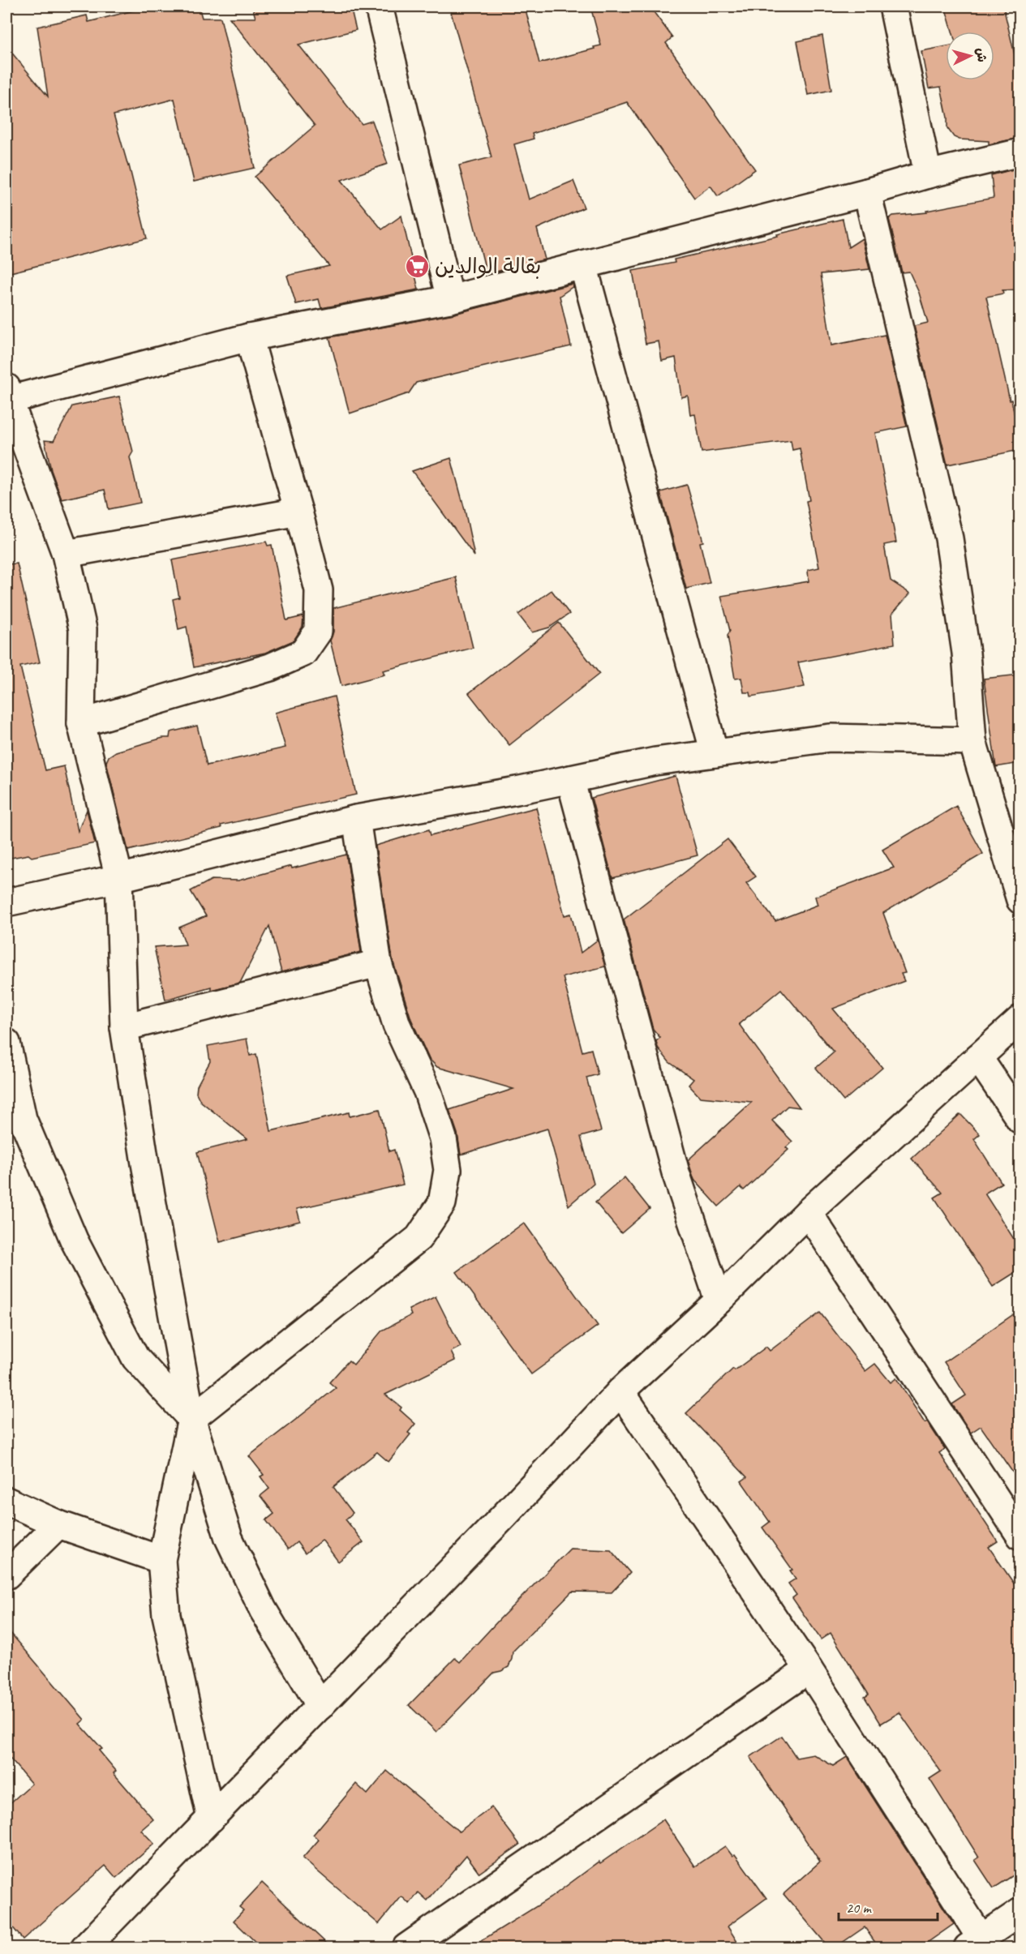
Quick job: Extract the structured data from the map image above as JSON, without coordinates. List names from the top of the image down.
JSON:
{
  "places": {
    "supermarket": ["بقالة الوالدين"]
  },
  "scale_bar": "20 m",
  "north": "right"
}
